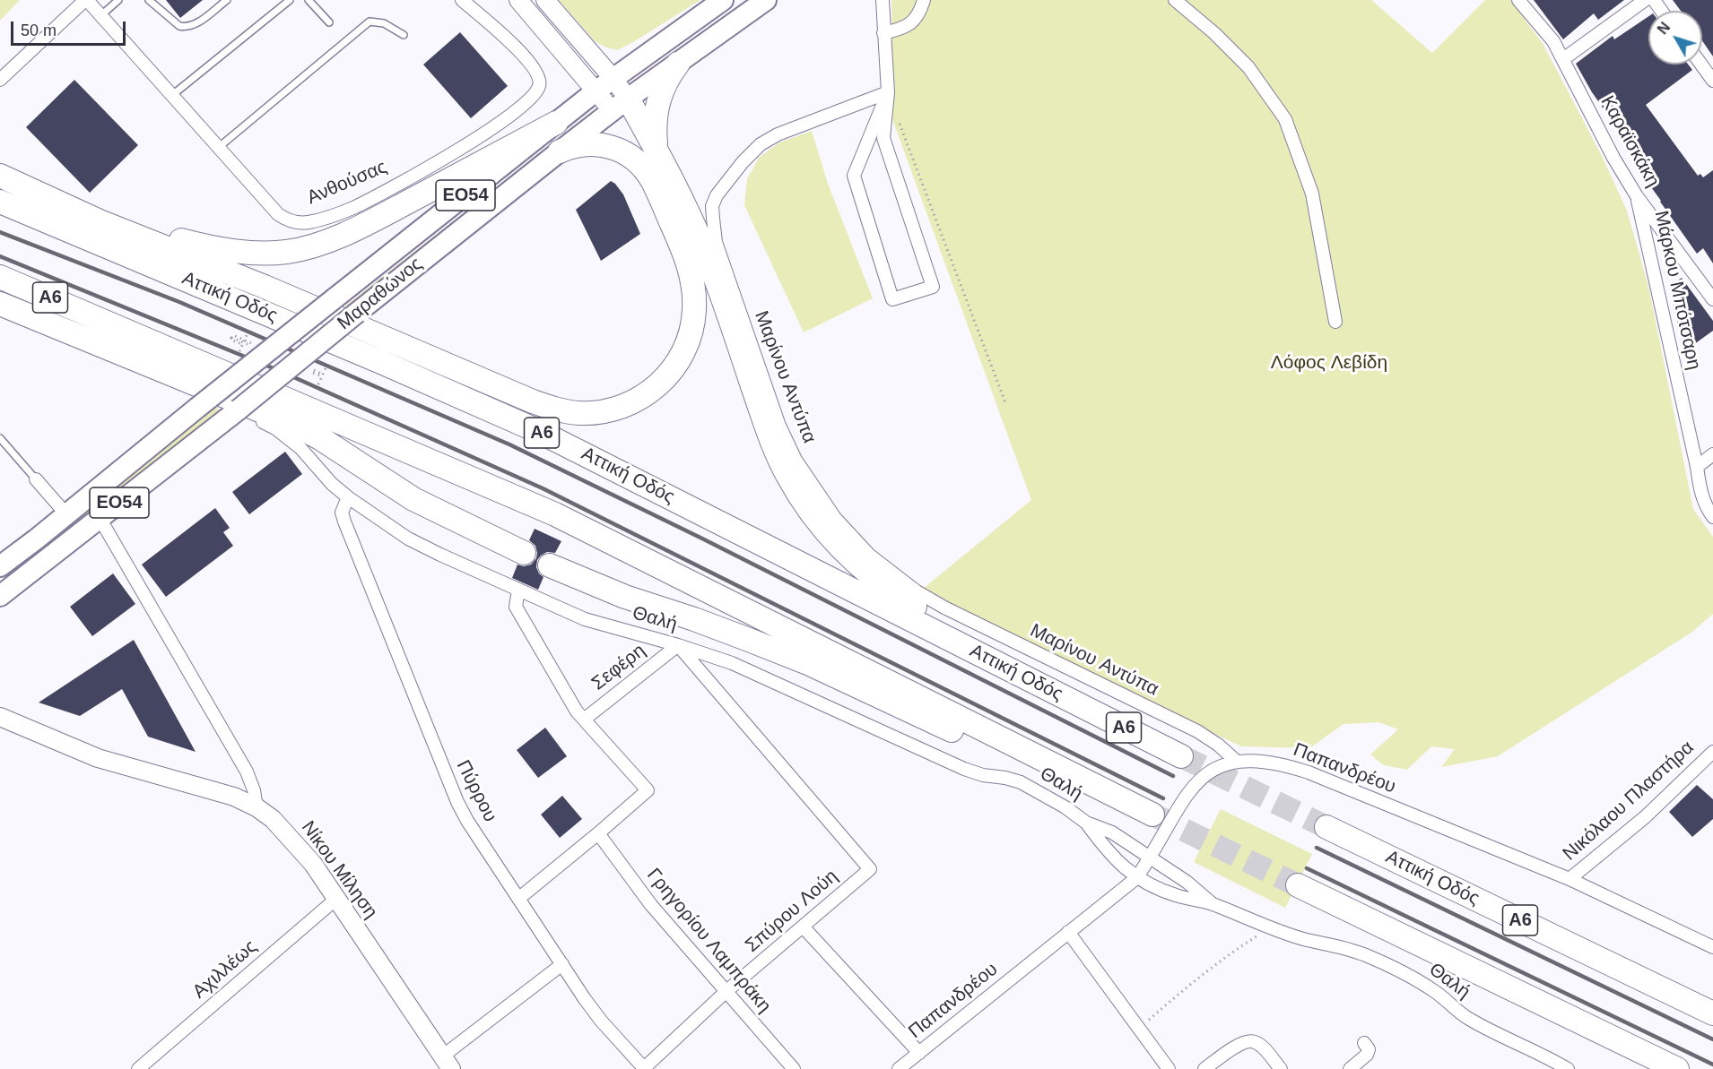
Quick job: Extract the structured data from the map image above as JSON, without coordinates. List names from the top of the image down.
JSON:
{
  "streets": {
    "highway": ["Α6", "Αττική Οδός"],
    "main road": ["ΕΟ54", "Μαραθώνος"],
    "street": [
      "Καραϊσκάκη",
      "Ανθούσας",
      "Μάρκου Μπότσαρη",
      "Μαρίνου Αντύπα",
      "Θαλή",
      "Σεφέρη",
      "Παπανδρέου",
      "Πύρρου",
      "Νικόλαου Πλαστήρα",
      "Νίκου Μίληση",
      "Σπύρου Λούη",
      "Γρηγορίου Λαμπράκη",
      "Αχιλλέως"
    ]
  },
  "crossings": [
    ["Καραϊσκάκη", "Μάρκου Μπότσαρη"],
    ["Μαραθώνος", "Θαλή"],
    ["Μαρίνου Αντύπα", "Παπανδρέου"],
    ["Θαλή", "Σεφέρη"],
    ["Θαλή", "Παπανδρέου"],
    ["Θαλή", "Πύρρου"],
    ["Θαλή", "Σπύρου Λούη"],
    ["Σεφέρη", "Σπύρου Λούη"],
    ["Παπανδρέου", "Νικόλαου Πλαστήρα"],
    ["Πύρρου", "Σπύρου Λούη"],
    ["Νίκου Μίληση", "Αχιλλέως"],
    ["Σπύρου Λούη", "Γρηγορίου Λαμπράκη"]
  ],
  "parks": ["Λόφος Λεβίδη"],
  "scale_bar": "50 m",
  "north": "top left"
}
